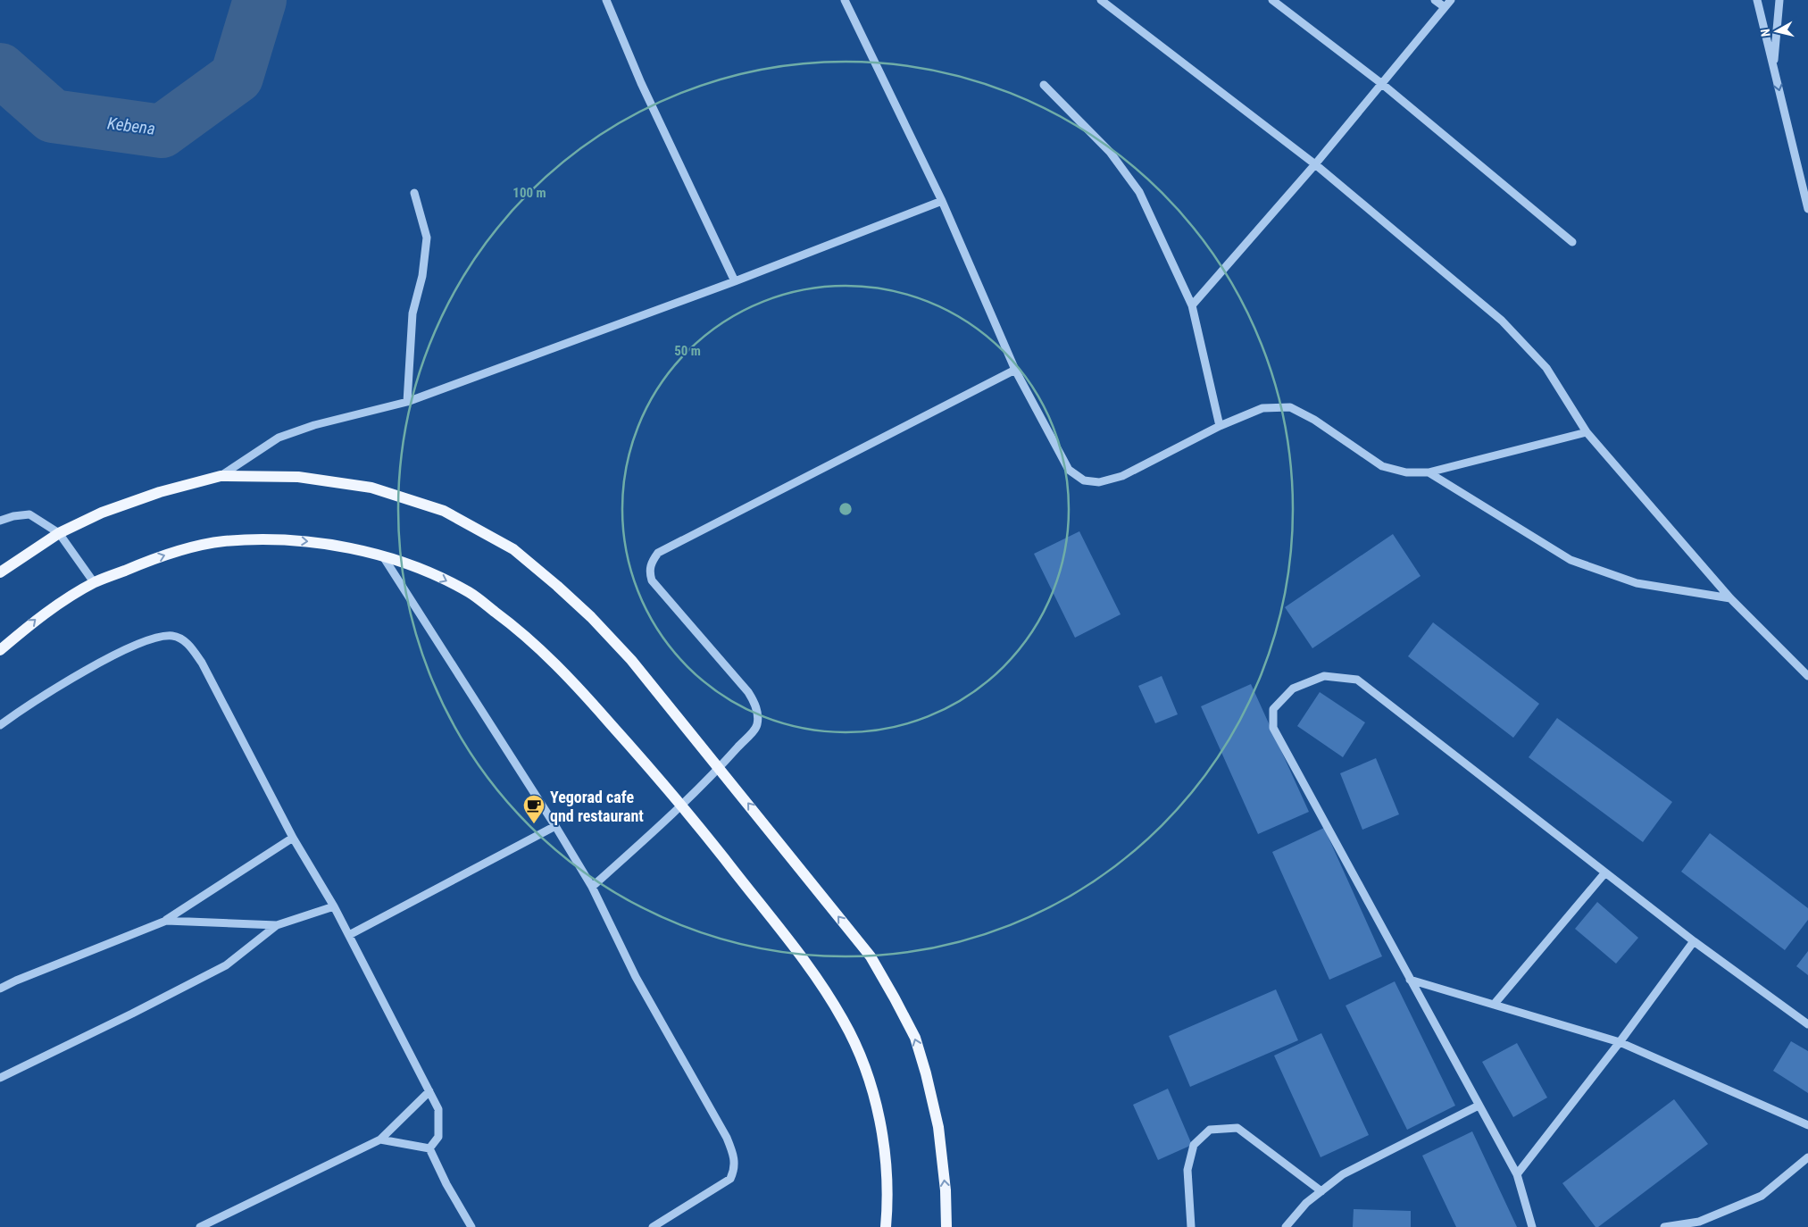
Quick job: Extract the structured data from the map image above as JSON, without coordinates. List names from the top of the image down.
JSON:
{
  "water": ["Kebena"],
  "places": {
    "cafe": ["Yegorad cafe qnd restaurant"]
  },
  "north": "left",
  "rings": ["100 m", "50 m"]
}
